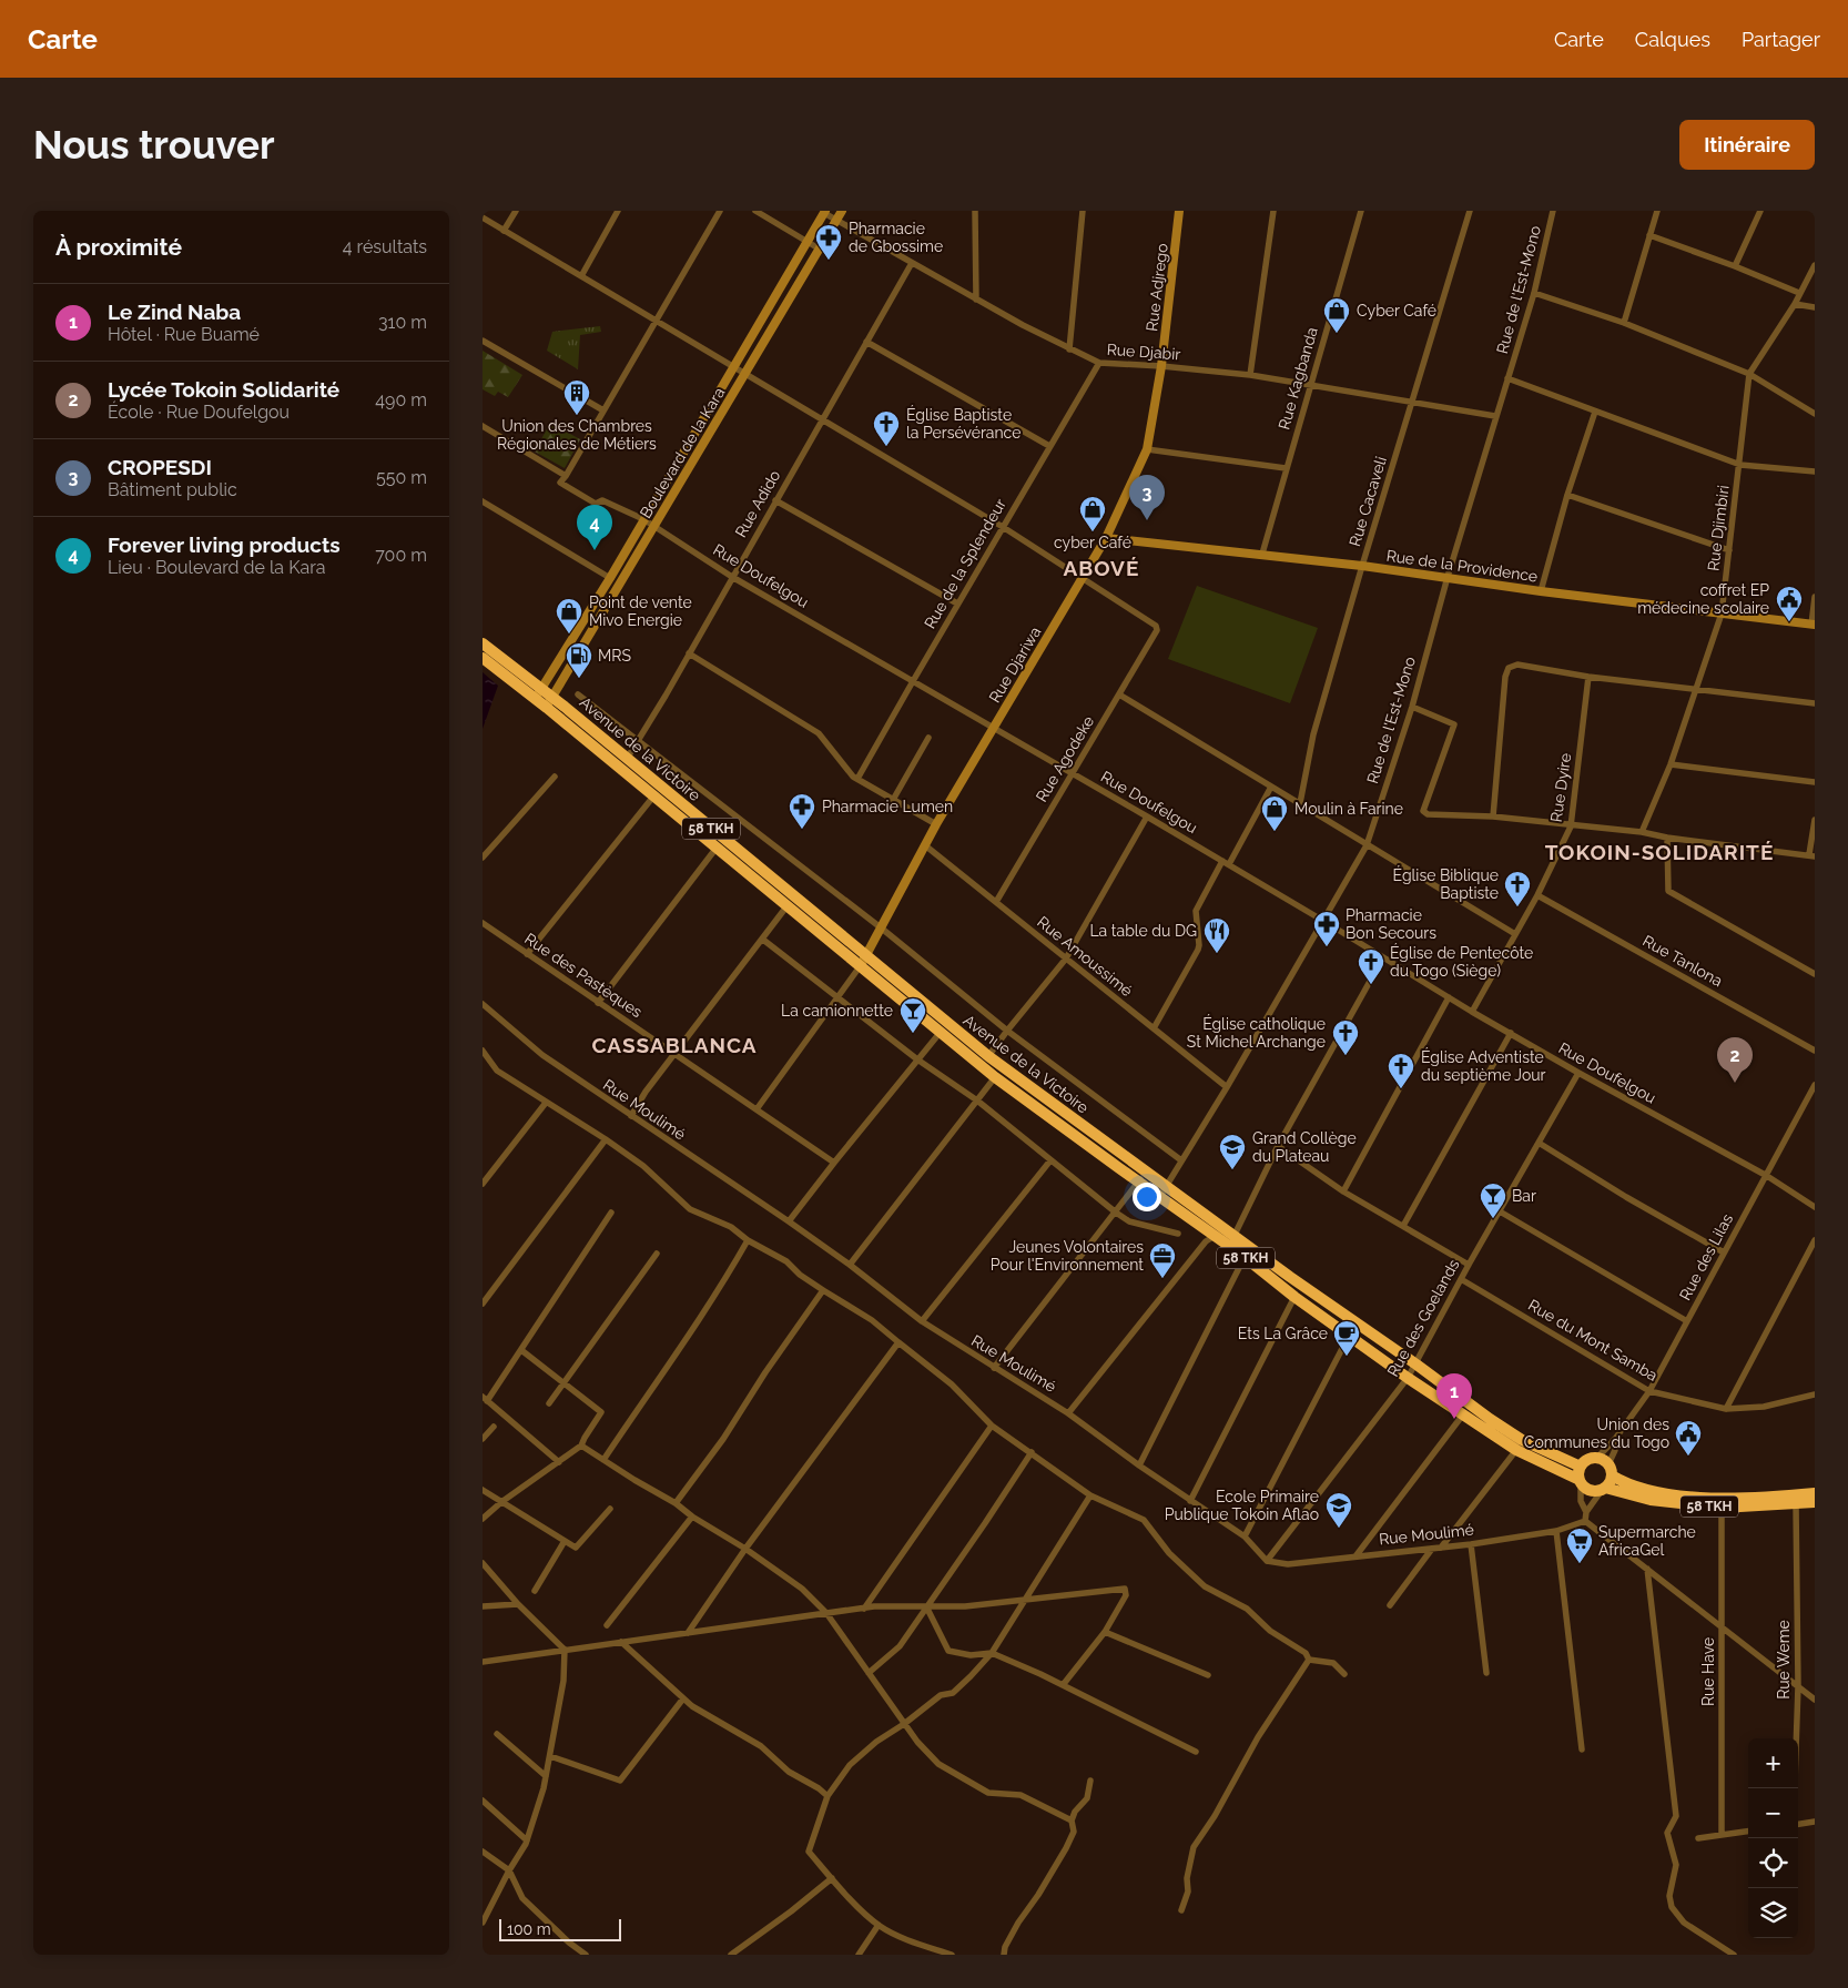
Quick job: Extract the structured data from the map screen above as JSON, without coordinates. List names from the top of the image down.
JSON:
{
  "streets": {
    "highway": ["Avenue de la Victoire", "58 TKH"],
    "street": [
      "Rue Adjrego",
      "Rue de l'Est-Mono",
      "Rue Djabir",
      "Rue Kagbanda",
      "Boulevard de la Kara",
      "Rue Cacaveli",
      "Rue Adido",
      "Rue Djimbiri",
      "Rue de la Splendeur",
      "Rue de la Providence",
      "Rue Doufelgou",
      "Rue Djariwa",
      "Rue Agodeke",
      "Rue Dyire",
      "Rue Amoussimé",
      "Rue Tanlona",
      "Rue des Pastèques",
      "Rue Moulimé",
      "Rue des Lilas",
      "Rue des Goelands",
      "Rue du Mont Samba",
      "Rue Weme",
      "Rue Have"
    ]
  },
  "crossings": [
    ["Rue Adjrego", "Rue Djabir"],
    ["Rue Adjrego", "Rue Djariwa"],
    ["Rue de l'Est-Mono", "Rue Djabir"],
    ["Rue de l'Est-Mono", "Rue de la Providence"],
    ["Rue de l'Est-Mono", "Rue Doufelgou"],
    ["Rue de l'Est-Mono", "Avenue de la Victoire"],
    ["Rue de l'Est-Mono", "Rue Amoussimé"],
    ["Rue Djabir", "Rue Kagbanda"],
    ["Rue Djabir", "Boulevard de la Kara"],
    ["Rue Djabir", "Rue Cacaveli"],
    ["Rue Djabir", "Rue Adido"],
    ["Rue Djabir", "Rue de la Splendeur"],
    ["Rue Djabir", "Rue Djariwa"],
    ["Rue Kagbanda", "Rue de la Providence"],
    ["Boulevard de la Kara", "Rue Doufelgou"],
    ["Boulevard de la Kara", "Avenue de la Victoire"],
    ["Rue Cacaveli", "Rue de la Providence"],
    ["Rue Adido", "Rue Doufelgou"],
    ["Rue Adido", "Avenue de la Victoire"],
    ["Rue Djimbiri", "Rue de la Providence"],
    ["Rue de la Splendeur", "Rue Doufelgou"],
    ["Rue de la Providence", "Rue Djariwa"],
    ["Rue Doufelgou", "Rue Djariwa"],
    ["Rue Doufelgou", "Rue Agodeke"],
    ["Rue Doufelgou", "Rue Dyire"],
    ["Rue Doufelgou", "Rue des Lilas"],
    ["Rue Doufelgou", "Rue des Goelands"],
    ["Rue Djariwa", "Avenue de la Victoire"],
    ["Rue Djariwa", "Rue Agodeke"],
    ["Rue Djariwa", "Rue Amoussimé"],
    ["Avenue de la Victoire", "58 TKH"],
    ["Avenue de la Victoire", "Rue des Lilas"],
    ["Avenue de la Victoire", "Rue des Goelands"],
    ["Rue Agodeke", "Rue Amoussimé"],
    ["Rue Dyire", "Rue Tanlona"],
    ["58 TKH", "Rue des Lilas"],
    ["58 TKH", "Rue Weme"],
    ["58 TKH", "Rue Have"],
    ["Rue Moulimé", "Rue des Goelands"],
    ["Rue des Lilas", "Rue du Mont Samba"],
    ["Rue des Goelands", "Rue du Mont Samba"]
  ],
  "districts": ["ABOVÉ", "TOKOIN-SOLIDARITÉ", "CASSABLANCA"],
  "places": {
    "pharmacy": ["Pharmacie de Gbossime", "Pharmacie Lumen", "Pharmacie Bon Secours"],
    "shop": [
      "Cyber Café",
      "cyber Café",
      "Point de vente Mivo Energie",
      "Moulin à Farine"
    ],
    "building": ["Union des Chambres Régionales de Métiers"],
    "church": [
      "Église Baptiste la Persévérance",
      "Église Biblique Baptiste",
      "Église de Pentecôte du Togo (Siège)",
      "Église catholique St Michel Archange",
      "Église Adventiste du septième Jour"
    ],
    "public building": ["coffret EP médecine scolaire", "Union des Communes du Togo"],
    "fuel station": ["MRS"],
    "restaurant": ["La table du DG"],
    "bar": ["La camionnette", "Bar"],
    "school or university": ["Grand Collège du Plateau", "Ecole Primaire Publique Tokoin Aflao"],
    "office": ["Jeunes Volontaires Pour l'Environnement"],
    "cafe": ["Ets La Grâce"],
    "supermarket": ["Supermarche AfricaGel"]
  },
  "scale_bar": "100 m",
  "page": {
    "header": "Carte",
    "nav": ["Carte", "Calques", "Partager"],
    "buttons": "Itinéraire",
    "title": "Nous trouver",
    "heading": ["À proximité", "4 résultats"],
    "list": [
      {
        "mark": "1",
        "name": "Le Zind Naba",
        "note": "Hôtel · Rue Buamé",
        "value": "310 m"
      },
      {
        "mark": "2",
        "name": "Lycée Tokoin Solidarité",
        "note": "École · Rue Doufelgou",
        "value": "490 m"
      },
      {
        "mark": "3",
        "name": "CROPESDI",
        "note": "Bâtiment public",
        "value": "550 m"
      },
      {
        "mark": "4",
        "name": "Forever living products",
        "note": "Lieu · Boulevard de la Kara",
        "value": "700 m"
      }
    ],
    "pins": [
      "3",
      "4",
      "2",
      "1"
    ],
    "map_buttons": ["+", "−"],
    "scale": "100 m"
  }
}
